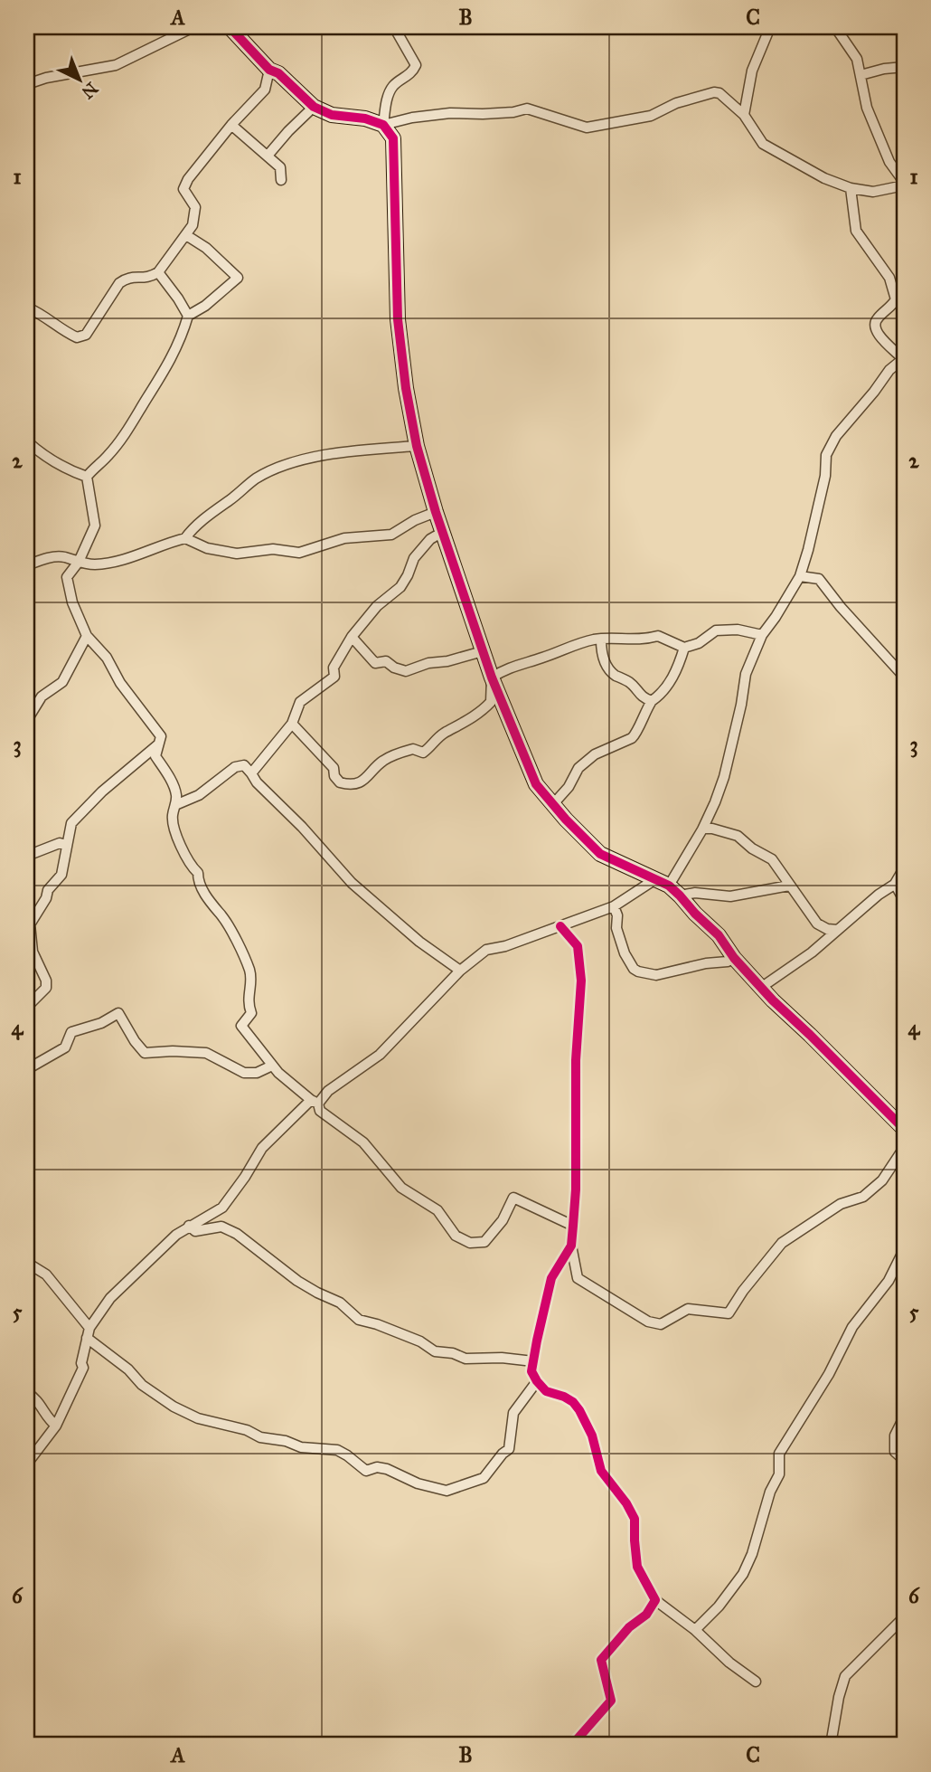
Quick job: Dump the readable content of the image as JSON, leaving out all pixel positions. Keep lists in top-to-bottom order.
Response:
{
  "north": "bottom right",
  "grid": {
    "columns": ["A", "B", "C"],
    "rows": [
      "1",
      "2",
      "3",
      "4",
      "5",
      "6"
    ]
  }
}
